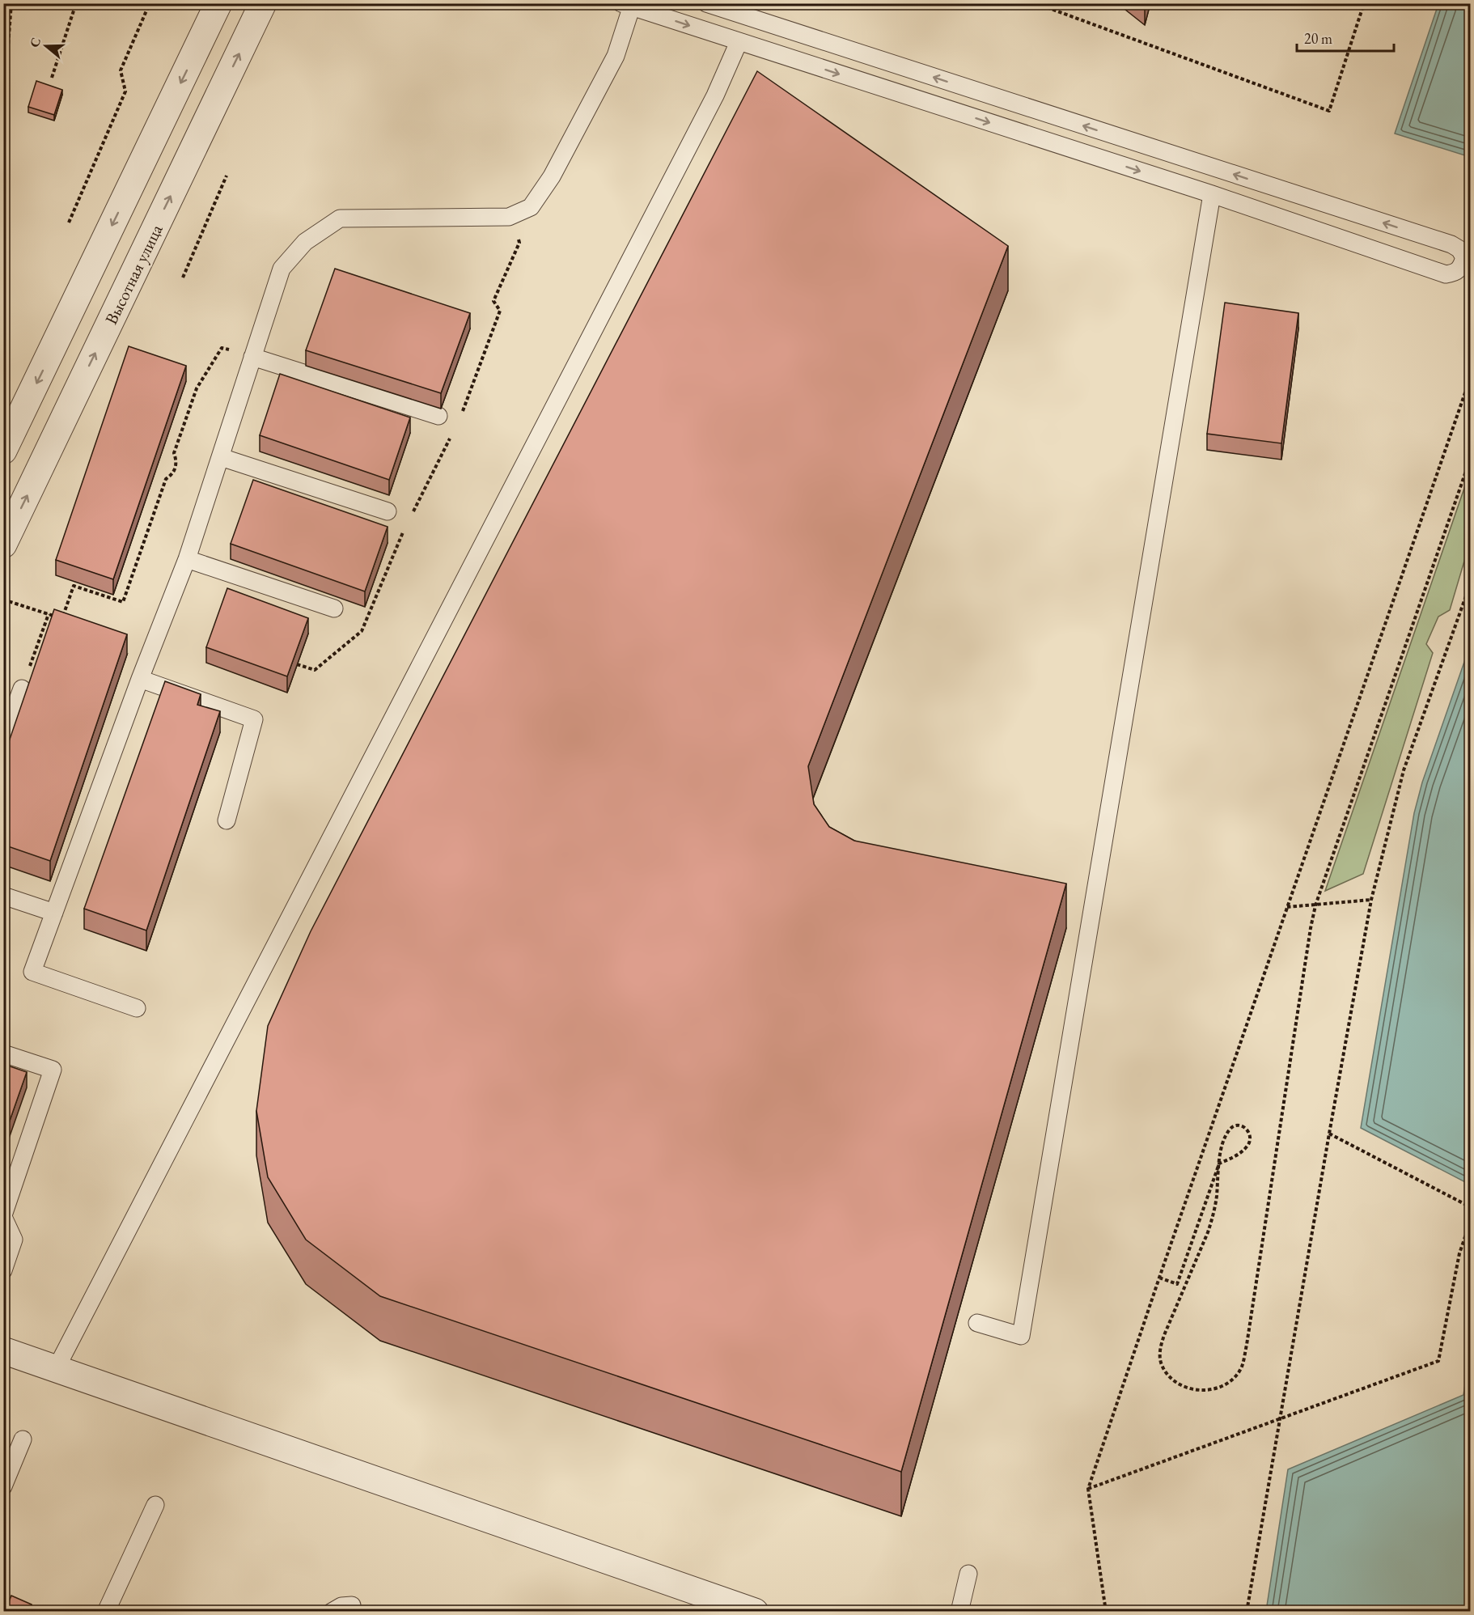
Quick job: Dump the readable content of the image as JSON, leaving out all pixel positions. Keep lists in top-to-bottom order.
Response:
{
  "streets": {
    "street": ["Высотная улица"]
  },
  "scale_bar": "20 m",
  "north": "left"
}
